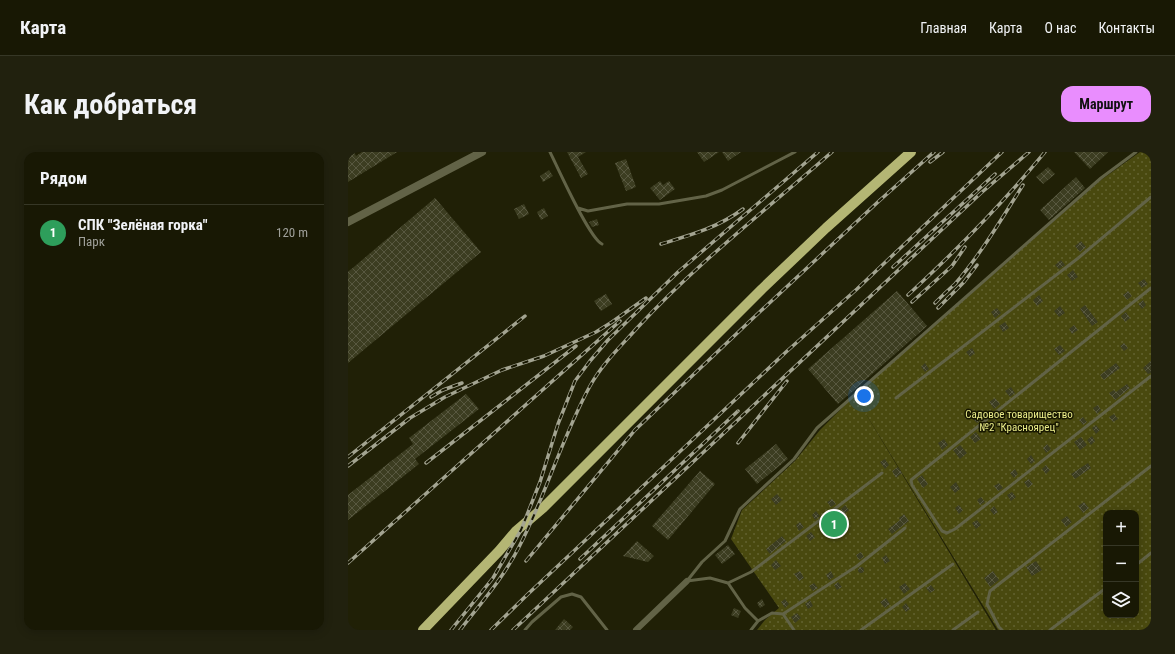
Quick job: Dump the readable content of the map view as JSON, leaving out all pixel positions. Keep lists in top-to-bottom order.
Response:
{
  "parks": ["Садовое товарищество №2 \"Красноярец\""],
  "page": {
    "header": "Карта",
    "nav": [
      "Главная",
      "Карта",
      "О нас",
      "Контакты"
    ],
    "buttons": "Маршрут",
    "title": "Как добраться",
    "heading": "Рядом",
    "list": [
      {
        "mark": "1",
        "name": "СПК \"Зелёная горка\"",
        "note": "Парк",
        "value": "120 m"
      }
    ],
    "pins": "1",
    "map_buttons": ["+", "−"]
  }
}
